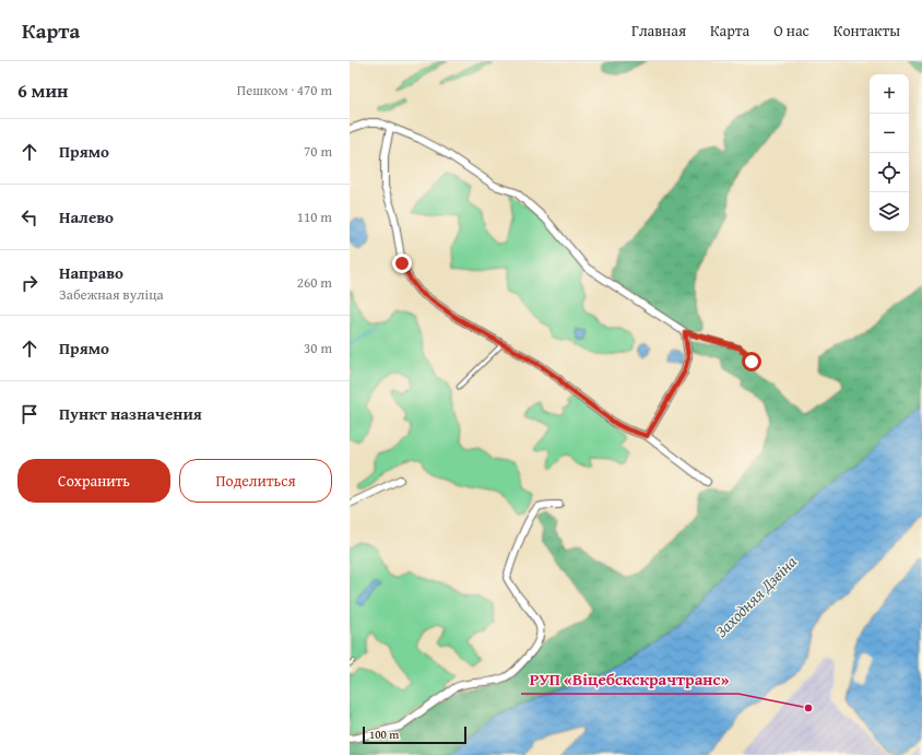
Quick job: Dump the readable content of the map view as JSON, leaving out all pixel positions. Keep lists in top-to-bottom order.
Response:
{
  "water": ["Заходняя Дзвіна"],
  "places": ["РУП «Віцебскскрачтранс»"],
  "scale_bar": "100 m",
  "page": {
    "header": "Карта",
    "nav": [
      "Главная",
      "Карта",
      "О нас",
      "Контакты"
    ],
    "heading": ["6 мин", "Пешком · 470 m"],
    "map_buttons": ["+", "−"],
    "list": [
      ["Прямо", "70 m"],
      ["Налево", "110 m"],
      ["Направо", "Забежная вуліца", "260 m"],
      ["Прямо", "30 m"],
      "Пункт назначения"
    ],
    "buttons": ["Сохранить", "Поделиться"],
    "scale": "100 m"
  }
}
